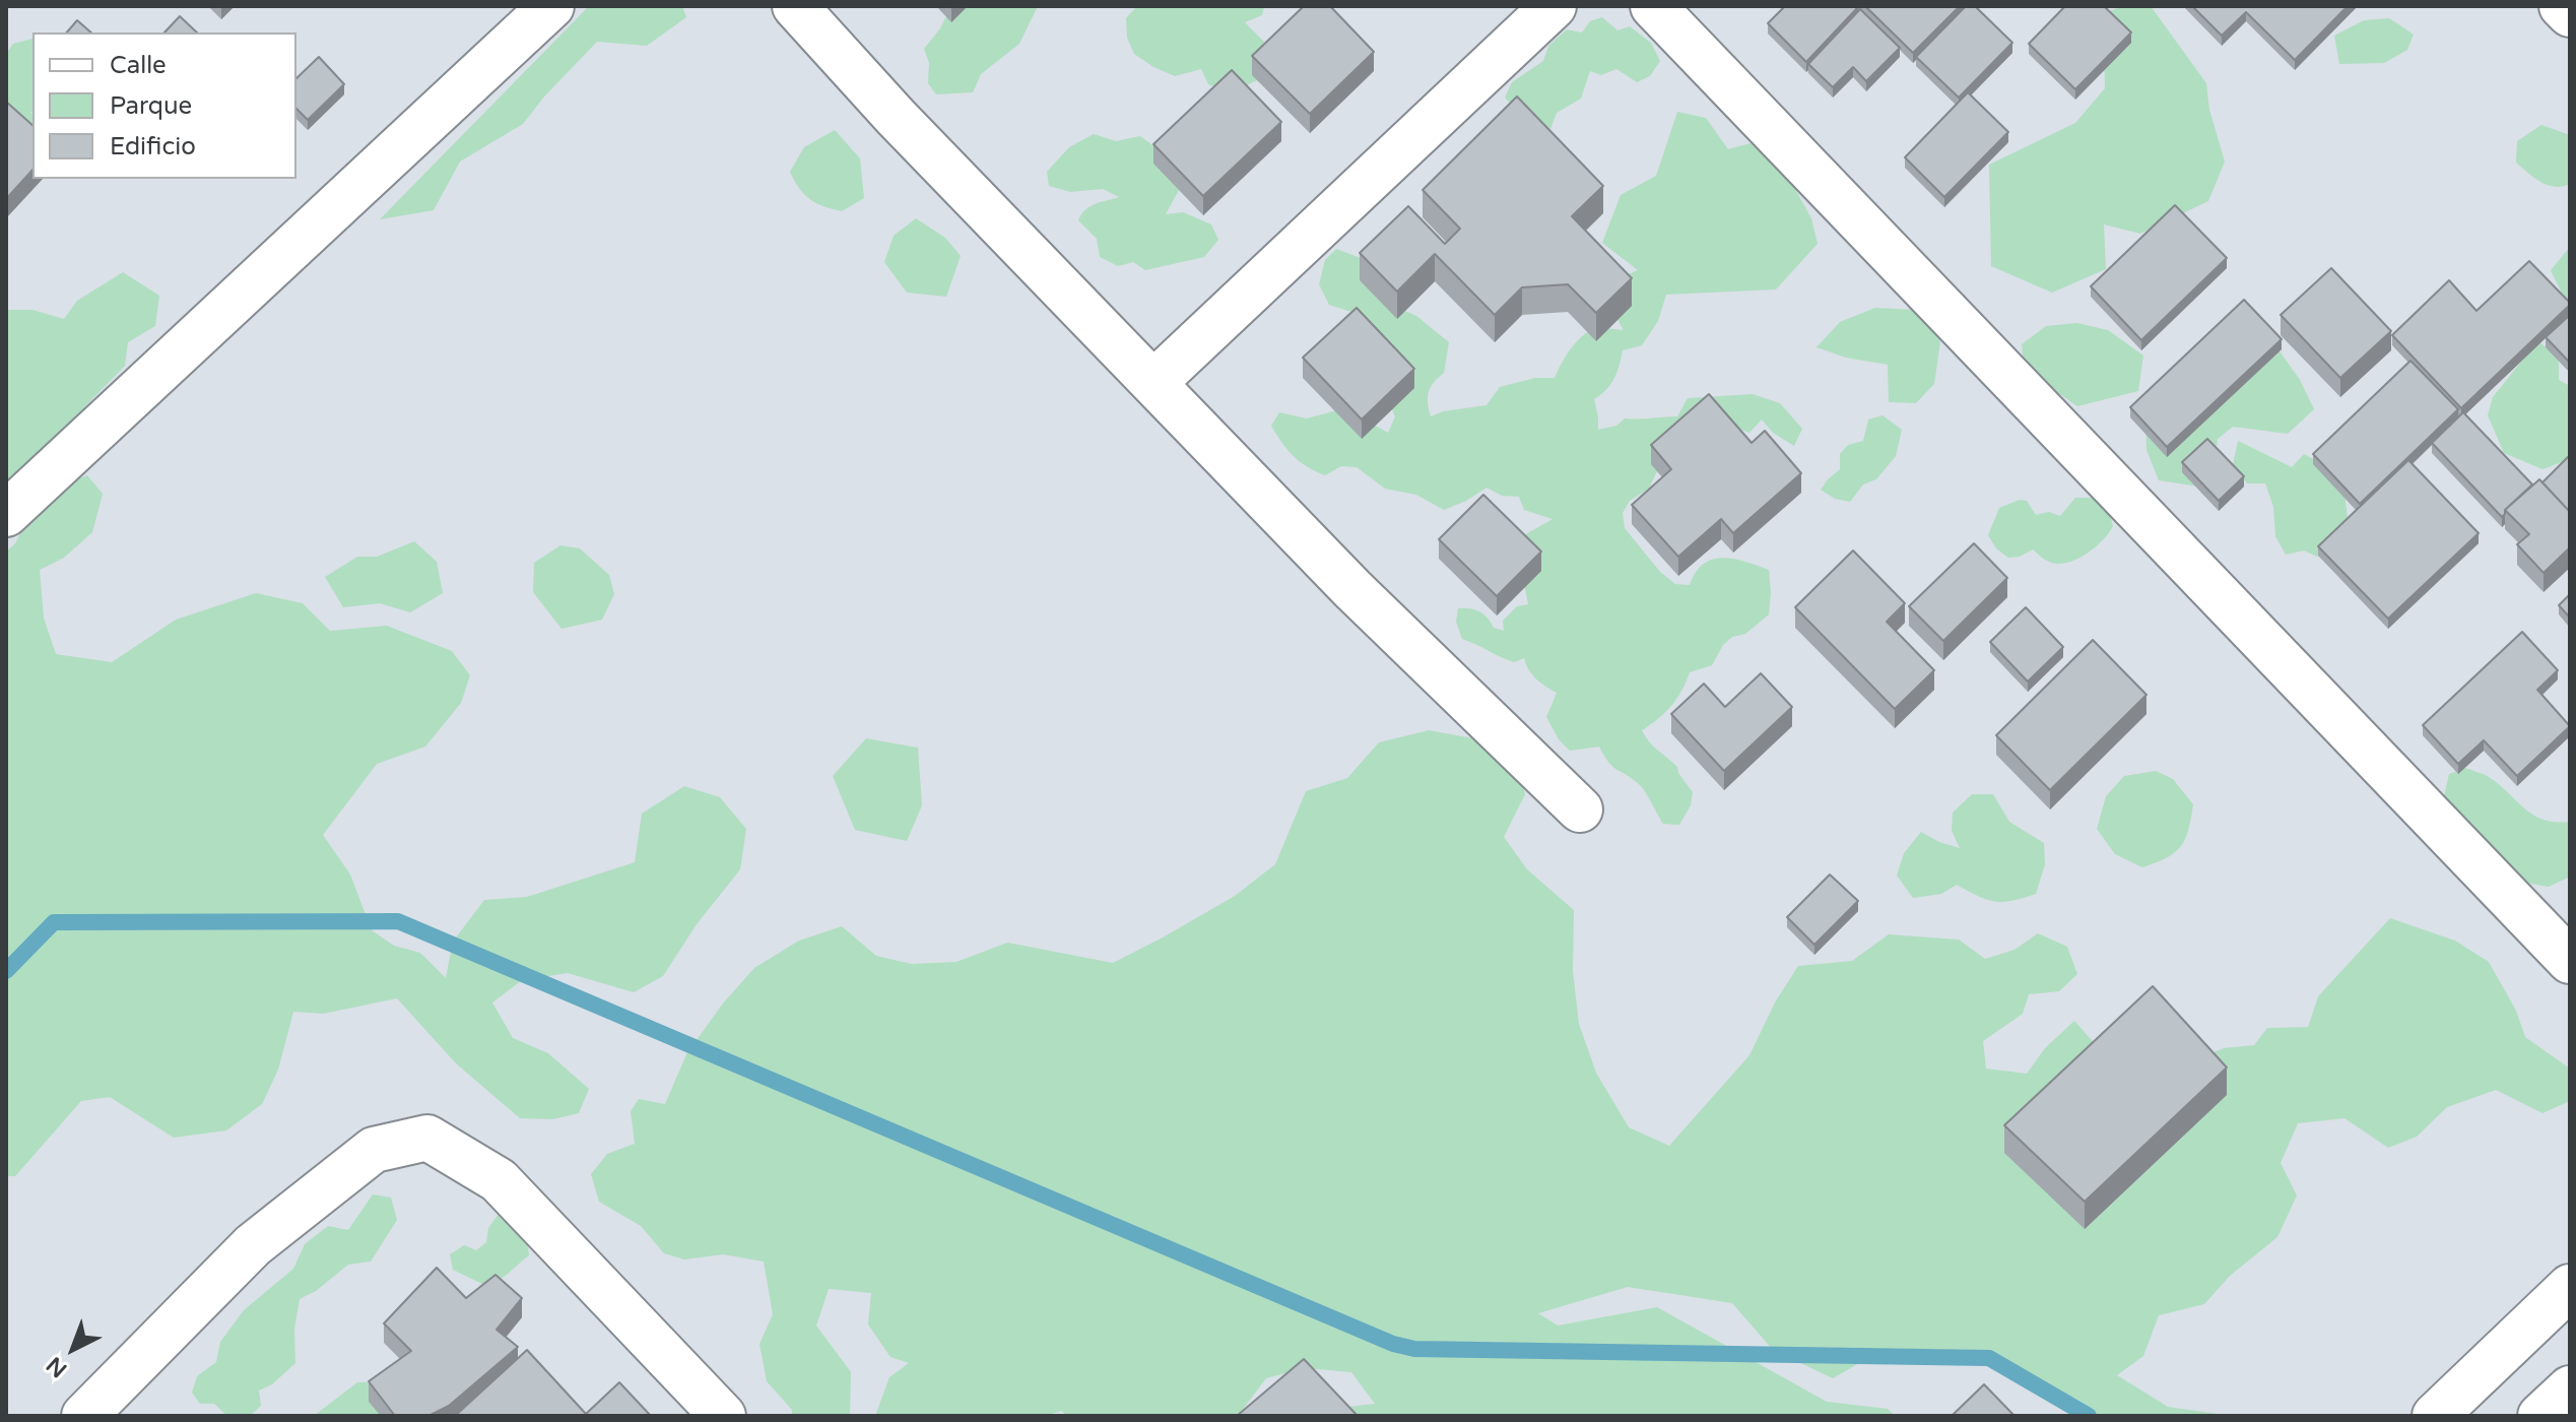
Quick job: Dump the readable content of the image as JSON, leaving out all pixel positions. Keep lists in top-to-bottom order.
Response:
{
  "legend": ["Calle", "Parque", "Edificio"],
  "north": "bottom left"
}
